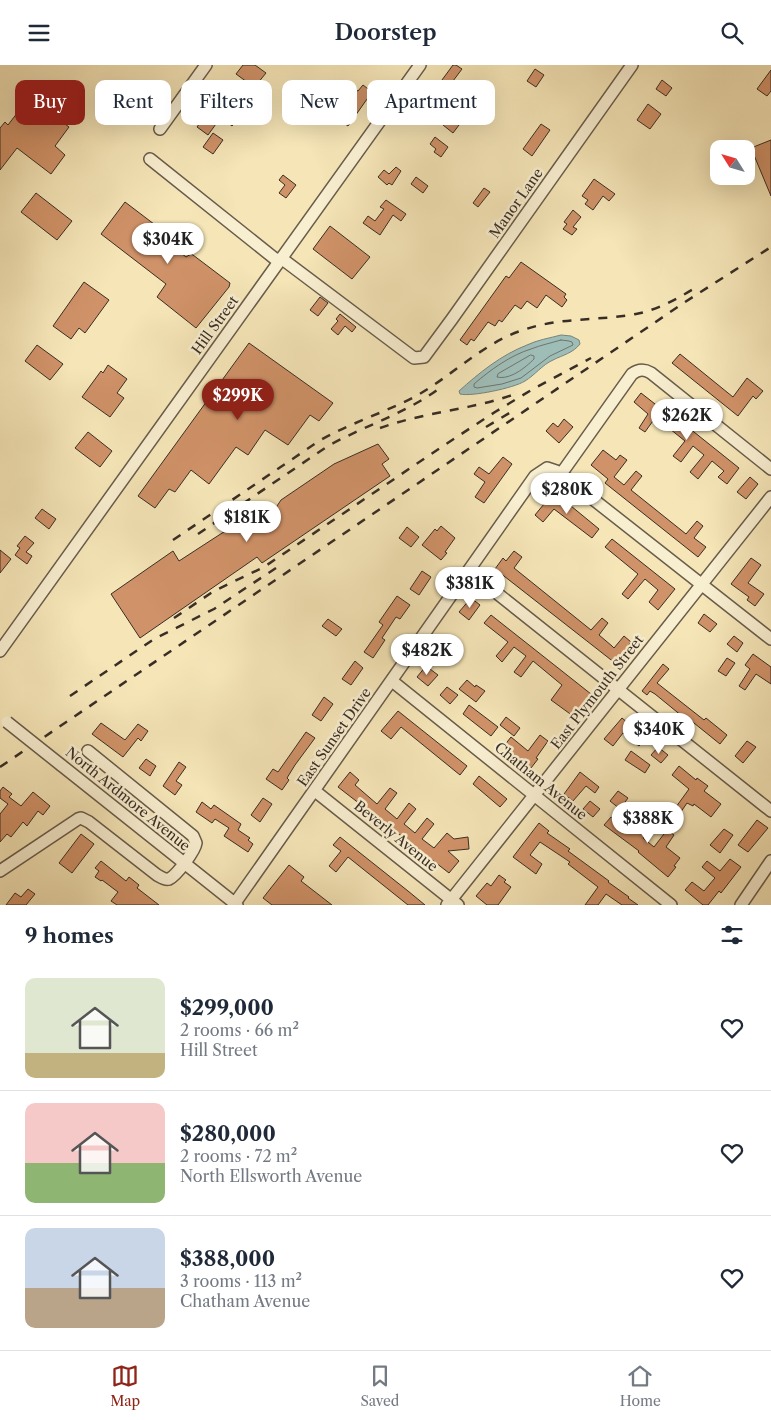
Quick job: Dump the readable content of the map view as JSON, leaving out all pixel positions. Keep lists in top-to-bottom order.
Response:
{
  "streets": {
    "street": [
      "Manor Lane",
      "Hill Street",
      "East Plymouth Street",
      "East Sunset Drive",
      "Chatham Avenue",
      "North Ardmore Avenue",
      "Beverly Avenue"
    ]
  },
  "crossings": [
    ["Manor Lane", "Hill Street"],
    ["East Plymouth Street", "Chatham Avenue"],
    ["East Plymouth Street", "Beverly Avenue"],
    ["East Sunset Drive", "Chatham Avenue"],
    ["East Sunset Drive", "North Ardmore Avenue"],
    ["East Sunset Drive", "Beverly Avenue"]
  ],
  "north": "top left",
  "page": {
    "header": "Doorstep",
    "chip": [
      "Buy",
      "Rent",
      "Filters",
      "New",
      "Apartment"
    ],
    "price": [
      "$304K",
      "$299K",
      "$262K",
      "$280K",
      "$181K",
      "$381K",
      "$482K",
      "$340K",
      "$388K"
    ],
    "heading": "9 homes",
    "list": [
      {
        "name": "$299,000",
        "note": "2 rooms · 66 m² · Hill Street"
      },
      {
        "name": "$280,000",
        "note": "2 rooms · 72 m² · North Ellsworth Avenue"
      },
      {
        "name": "$388,000",
        "note": "3 rooms · 113 m² · Chatham Avenue"
      }
    ],
    "tabs": ["Map", "Saved", "Home"]
  }
}
